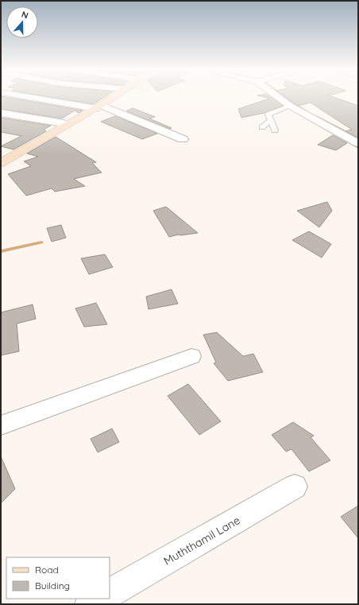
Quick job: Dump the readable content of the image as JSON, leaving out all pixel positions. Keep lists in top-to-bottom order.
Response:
{
  "streets": {
    "street": ["Muththamil Lane"]
  },
  "legend": ["Road", "Building"],
  "north": "top"
}
